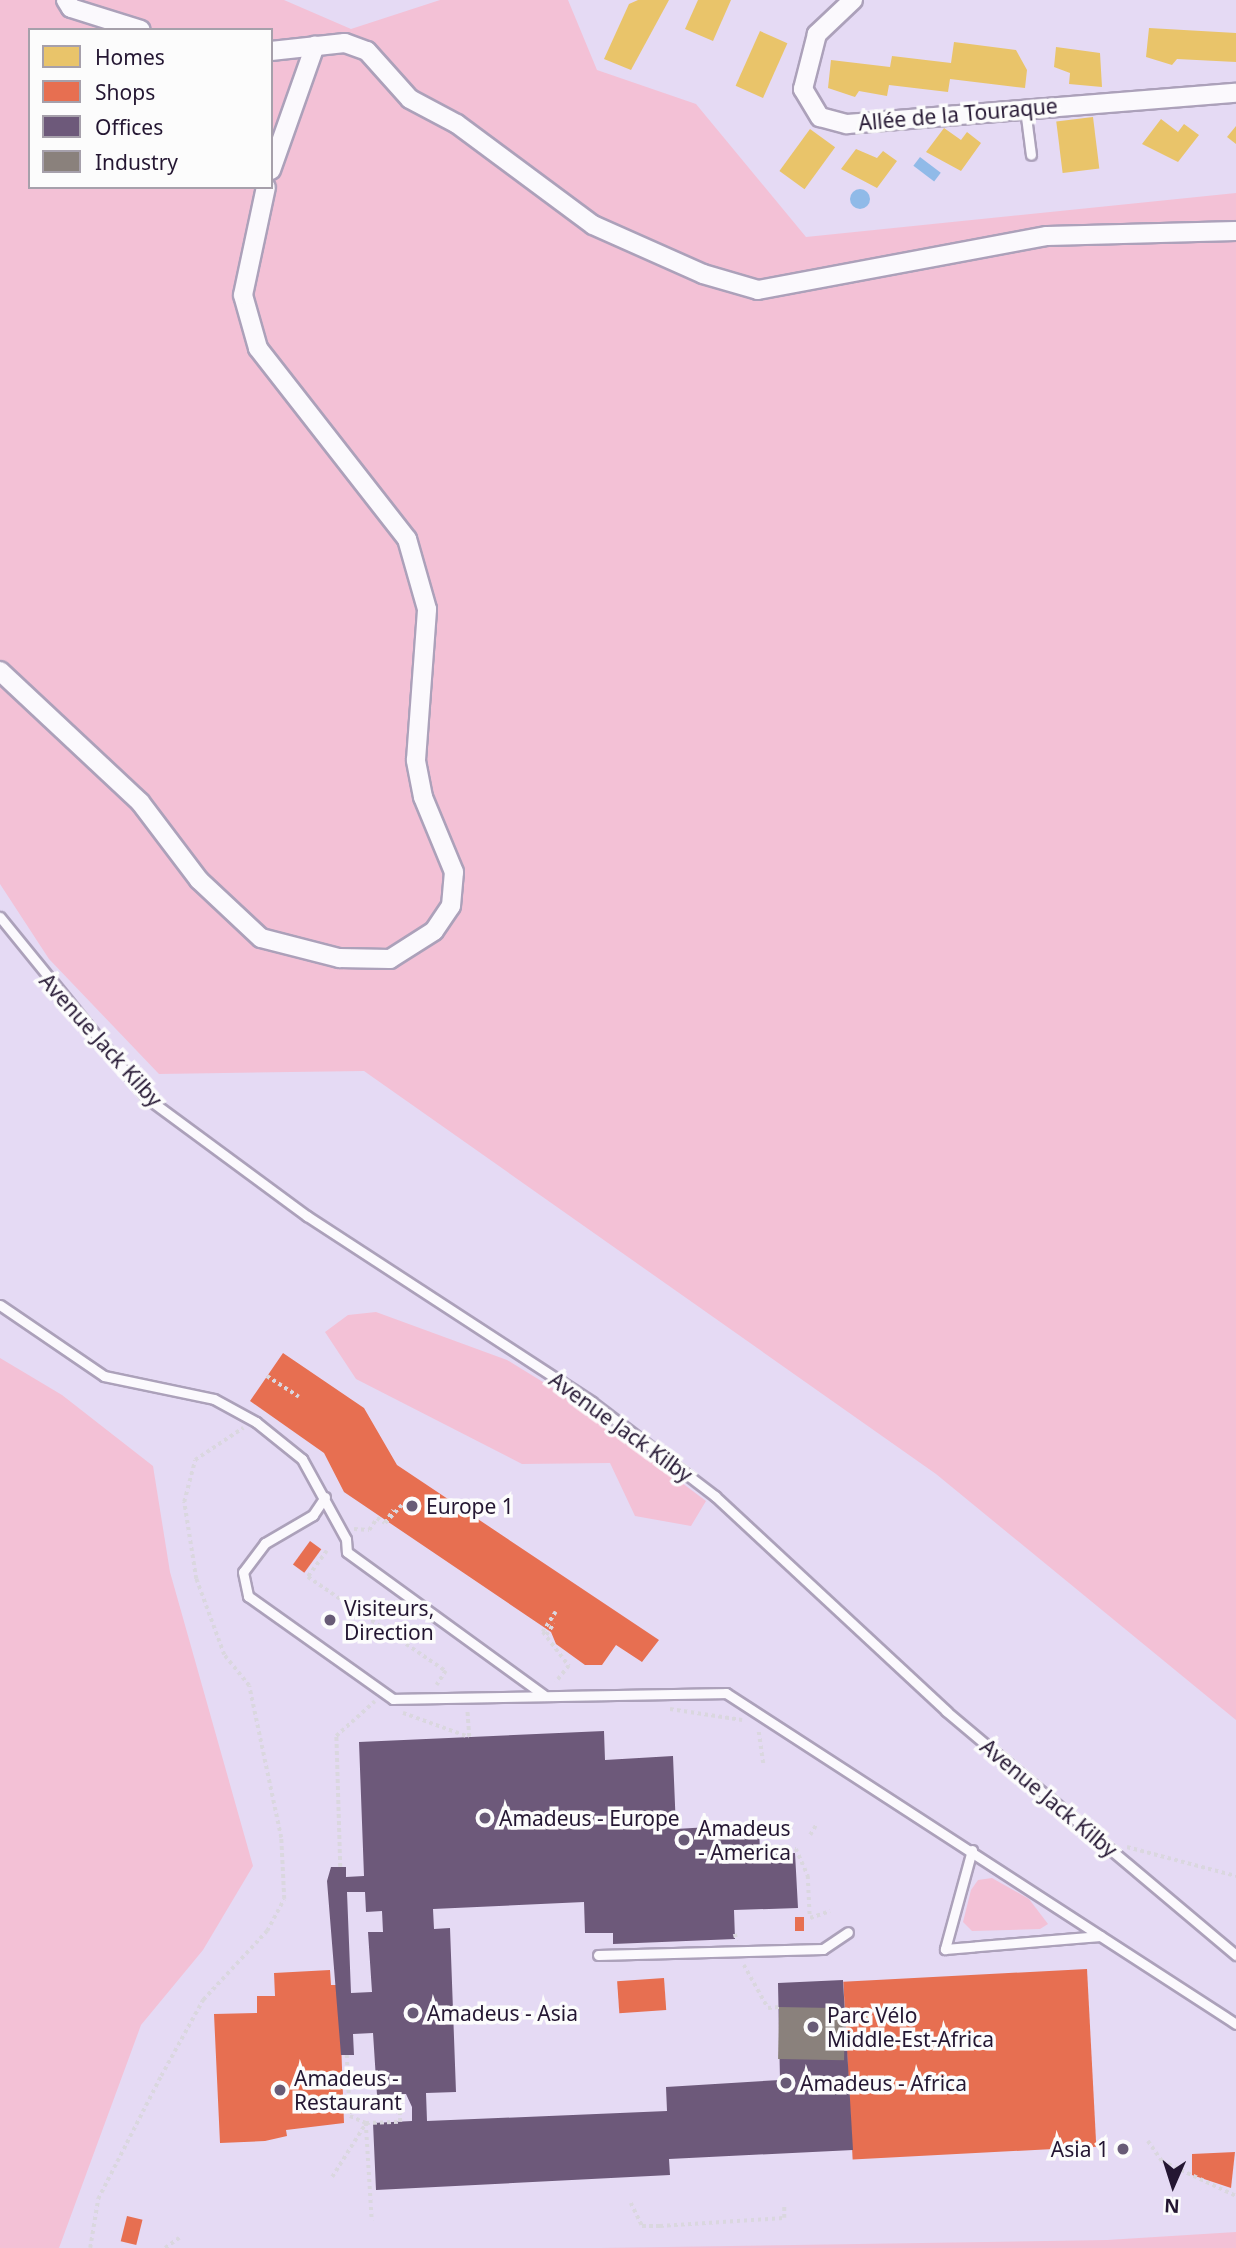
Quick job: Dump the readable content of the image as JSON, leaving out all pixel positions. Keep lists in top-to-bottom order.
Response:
{
  "streets": {
    "street": ["Allée de la Touraque"],
    "lane": ["Avenue Jack Kilby"]
  },
  "places": [
    "Europe 1",
    "Visiteurs, Direction",
    "Amadeus - Europe",
    "Amadeus - America",
    "Amadeus - Asia",
    "Parc Vélo Middle-Est-Africa",
    "Amadeus - Africa",
    "Amadeus - Restaurant",
    "Asia 1"
  ],
  "legend": [
    "Homes",
    "Shops",
    "Offices",
    "Industry"
  ],
  "north": "bottom"
}
